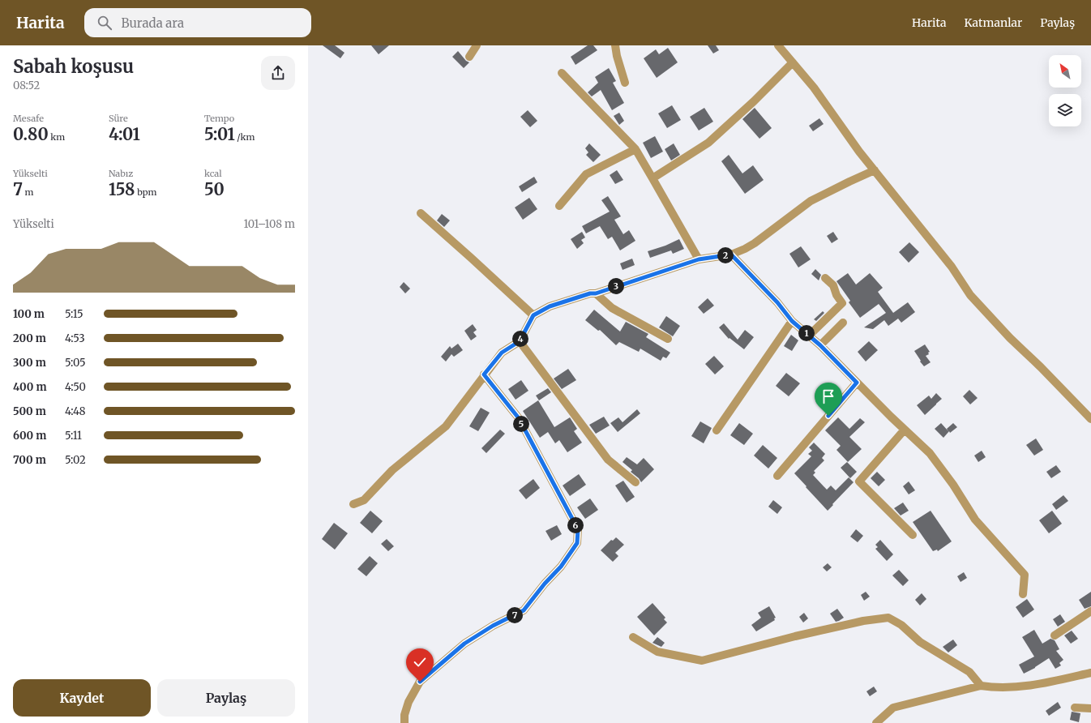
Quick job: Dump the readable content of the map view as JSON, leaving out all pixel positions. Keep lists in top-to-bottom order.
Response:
{
  "north": "top left",
  "page": {
    "header": "Harita",
    "search": "Burada ara",
    "nav": ["Harita", "Katmanlar", "Paylaş"],
    "heading": ["Sabah koşusu", "08:52"],
    "stats": [
      ["Mesafe", "0.80 km"],
      ["Süre", "4:01"],
      ["Tempo", "5:01 /km"],
      ["Yükselti", "7 m"],
      ["Nabız", "158 bpm"],
      ["kcal", "50"]
    ],
    "chart": ["Yükselti", "101–108 m"],
    "pins": [
      "2",
      "3",
      "1",
      "4",
      "5",
      "6",
      "7"
    ],
    "list": [
      {
        "name": "100 m",
        "note": "5:15"
      },
      {
        "name": "200 m",
        "note": "4:53"
      },
      {
        "name": "300 m",
        "note": "5:05"
      },
      {
        "name": "400 m",
        "note": "4:50"
      },
      {
        "name": "500 m",
        "note": "4:48"
      },
      {
        "name": "600 m",
        "note": "5:11"
      },
      {
        "name": "700 m",
        "note": "5:02"
      }
    ],
    "buttons": ["Kaydet", "Paylaş"]
  }
}
